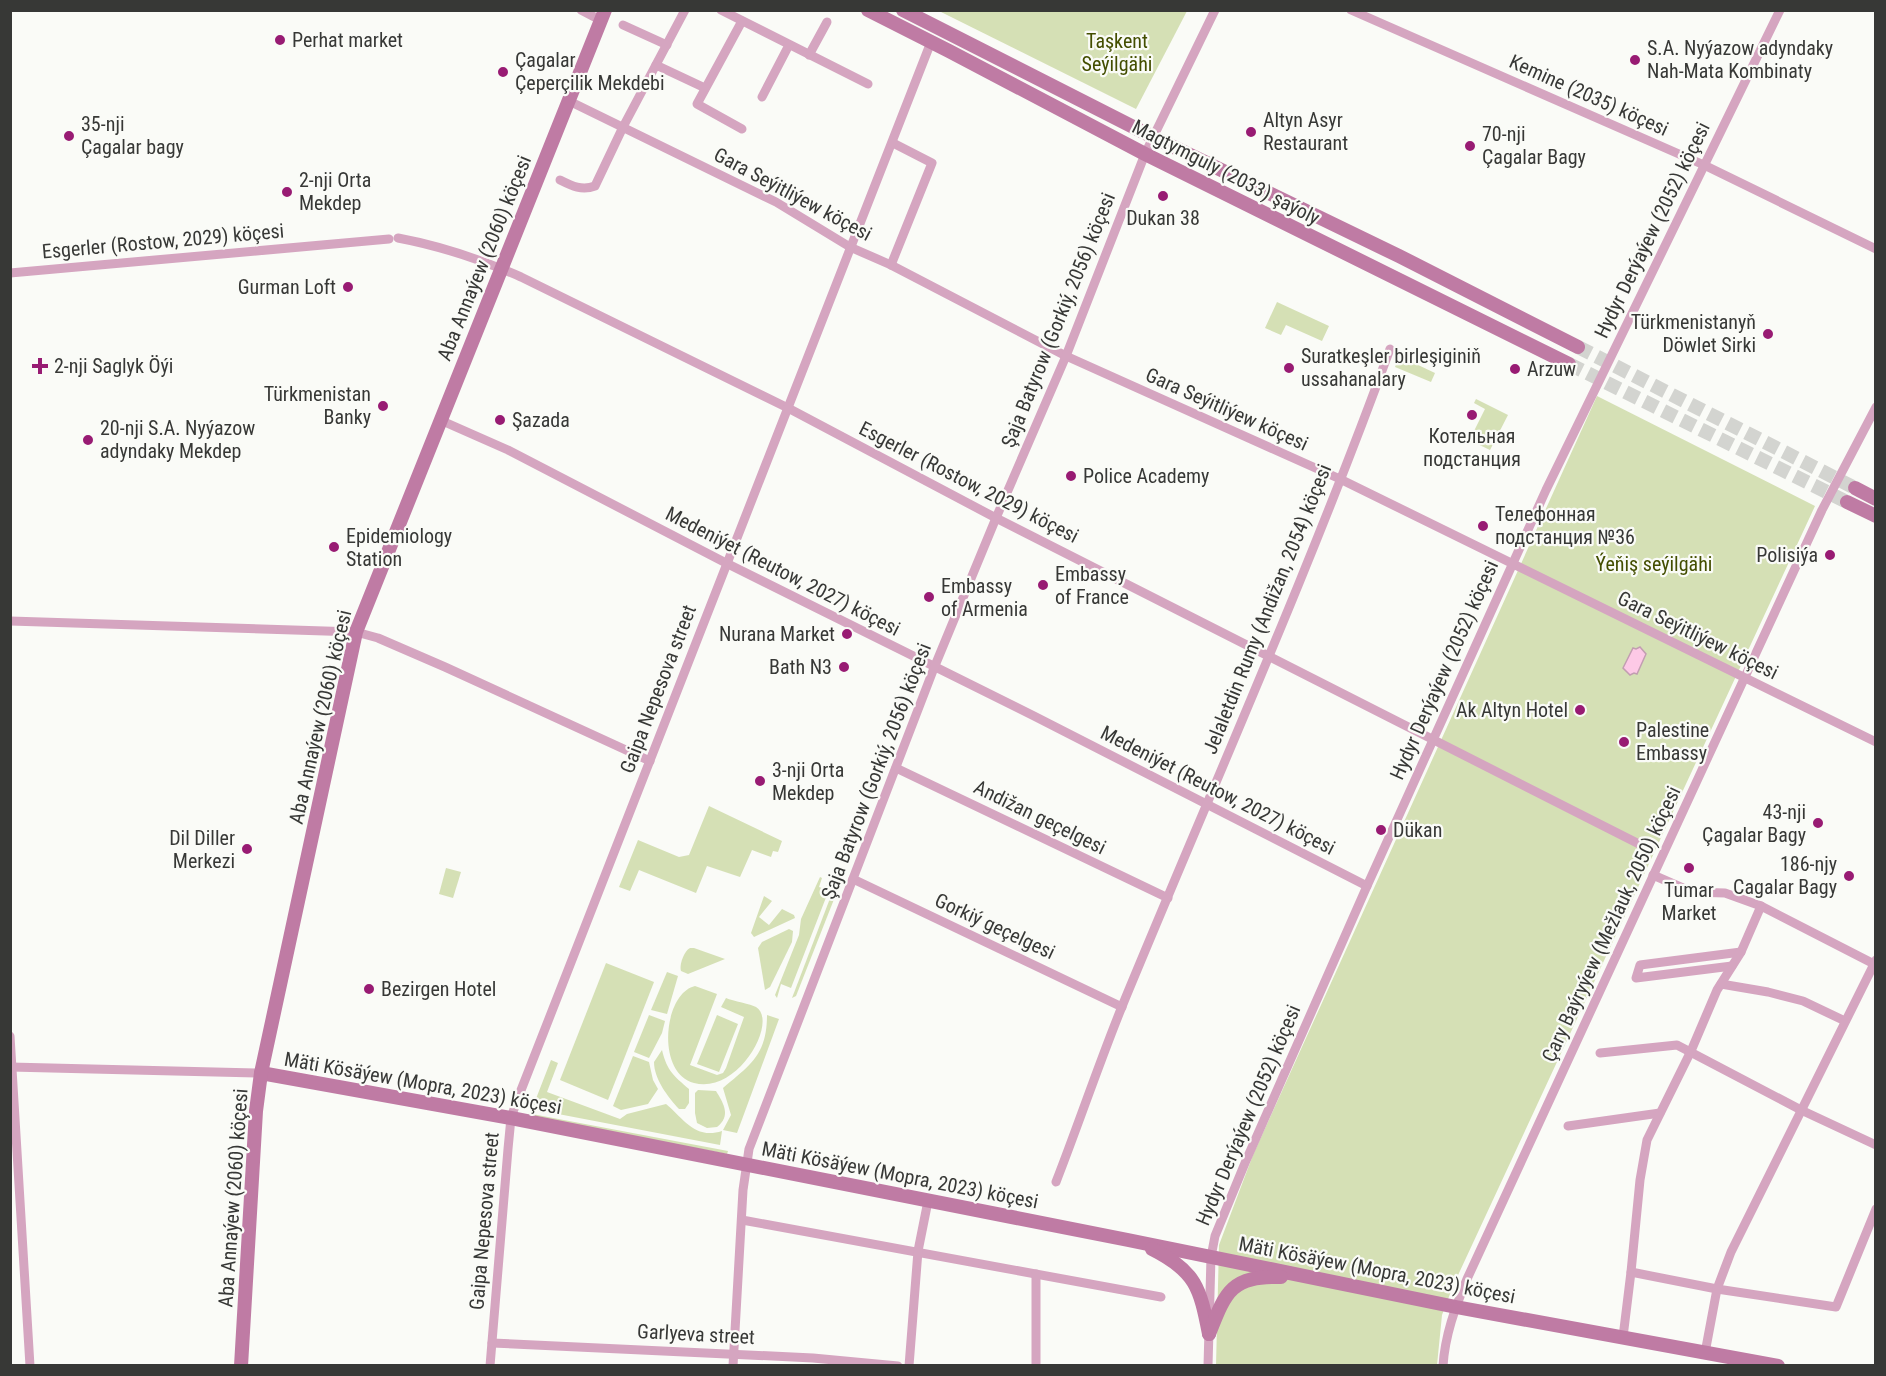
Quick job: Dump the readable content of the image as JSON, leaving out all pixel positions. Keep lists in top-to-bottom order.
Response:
{
  "streets": {
    "street": [
      "Kemine (2035) köçesi",
      "Magtymguly (2033) şaýoly",
      "Gara Seýitliýew köçesi",
      "Hydyr Derýaýew (2052) köçesi",
      "Esgerler (Rostow, 2029) köçesi",
      "Aba Annaýew (2060) köçesi",
      "Şaja Batyrow (Gorkiý, 2056) köçesi",
      "Medeniýet (Reutow, 2027) köçesi",
      "Jelaletdin Rumy (Andižan, 2054) köçesi",
      "Gaipa Nepesova street",
      "Andižan geçelgesi",
      "Çary Baýryýew (Mežlauk, 2050) köçesi",
      "Gorkiý geçelgesi",
      "Mäti Kösäýew (Mopra, 2023) köçesi",
      "Garlyeva street"
    ]
  },
  "crossings": [
    ["Kemine (2035) köçesi", "Hydyr Derýaýew (2052) köçesi"],
    ["Magtymguly (2033) şaýoly", "Şaja Batyrow (Gorkiý, 2056) köçesi"],
    ["Magtymguly (2033) şaýoly", "Gaipa Nepesova street"],
    ["Gara Seýitliýew köçesi", "Hydyr Derýaýew (2052) köçesi"],
    ["Gara Seýitliýew köçesi", "Aba Annaýew (2060) köçesi"],
    ["Gara Seýitliýew köçesi", "Şaja Batyrow (Gorkiý, 2056) köçesi"],
    ["Gara Seýitliýew köçesi", "Jelaletdin Rumy (Andižan, 2054) köçesi"],
    ["Gara Seýitliýew köçesi", "Gaipa Nepesova street"],
    ["Gara Seýitliýew köçesi", "Çary Baýryýew (Mežlauk, 2050) köçesi"],
    ["Hydyr Derýaýew (2052) köçesi", "Esgerler (Rostow, 2029) köçesi"],
    ["Hydyr Derýaýew (2052) köçesi", "Medeniýet (Reutow, 2027) köçesi"],
    ["Hydyr Derýaýew (2052) köçesi", "Mäti Kösäýew (Mopra, 2023) köçesi"],
    ["Esgerler (Rostow, 2029) köçesi", "Aba Annaýew (2060) köçesi"],
    ["Esgerler (Rostow, 2029) köçesi", "Şaja Batyrow (Gorkiý, 2056) köçesi"],
    ["Esgerler (Rostow, 2029) köçesi", "Jelaletdin Rumy (Andižan, 2054) köçesi"],
    ["Esgerler (Rostow, 2029) köçesi", "Gaipa Nepesova street"],
    ["Aba Annaýew (2060) köçesi", "Medeniýet (Reutow, 2027) köçesi"],
    ["Aba Annaýew (2060) köçesi", "Mäti Kösäýew (Mopra, 2023) köçesi"],
    ["Şaja Batyrow (Gorkiý, 2056) köçesi", "Medeniýet (Reutow, 2027) köçesi"],
    ["Şaja Batyrow (Gorkiý, 2056) köçesi", "Andižan geçelgesi"],
    ["Şaja Batyrow (Gorkiý, 2056) köçesi", "Gorkiý geçelgesi"],
    ["Şaja Batyrow (Gorkiý, 2056) köçesi", "Mäti Kösäýew (Mopra, 2023) köçesi"],
    ["Şaja Batyrow (Gorkiý, 2056) köçesi", "Garlyeva street"],
    ["Medeniýet (Reutow, 2027) köçesi", "Jelaletdin Rumy (Andižan, 2054) köçesi"],
    ["Medeniýet (Reutow, 2027) köçesi", "Gaipa Nepesova street"],
    ["Jelaletdin Rumy (Andižan, 2054) köçesi", "Andižan geçelgesi"],
    ["Jelaletdin Rumy (Andižan, 2054) köçesi", "Gorkiý geçelgesi"],
    ["Gaipa Nepesova street", "Mäti Kösäýew (Mopra, 2023) köçesi"],
    ["Gaipa Nepesova street", "Garlyeva street"],
    ["Çary Baýryýew (Mežlauk, 2050) köçesi", "Mäti Kösäýew (Mopra, 2023) köçesi"]
  ],
  "parks": ["Taşkent Seýilgähi", "Ýeňiş seýilgähi"],
  "places": {
    "other": [
      "Perhat market",
      "S.A. Nyýazow adyndaky Nah-Mata Kombinaty",
      "Çagalar Çeperçilik Mekdebi",
      "Altyn Asyr Restaurant",
      "35-nji Çagalar bagy",
      "70-nji Çagalar Bagy",
      "2-nji Orta Mekdep",
      "Dukan 38",
      "Gurman Loft",
      "Türkmenistanyň Döwlet Sirki",
      "Suratkeşler birleşiginiň ussahanalary",
      "Arzuw",
      "Türkmenistan Banky",
      "Котельная подстанция",
      "Şazada",
      "20-nji S.A. Nyýazow adyndaky Mekdep",
      "Police Academy",
      "Телефонная подстанция №36",
      "Epidemiology Station",
      "Polisiýa",
      "Embassy of France",
      "Embassy of Armenia",
      "Nurana Market",
      "Bath N3",
      "Ak Altyn Hotel",
      "Palestine Embassy",
      "3-nji Orta Mekdep",
      "43-nji Çagalar Bagy",
      "Dükan",
      "Dil Diller Merkezi",
      "Tumar Market",
      "186-njy Cagalar Bagy",
      "Bezirgen Hotel"
    ],
    "health": ["2-nji Saglyk Öýi"]
  }
}
